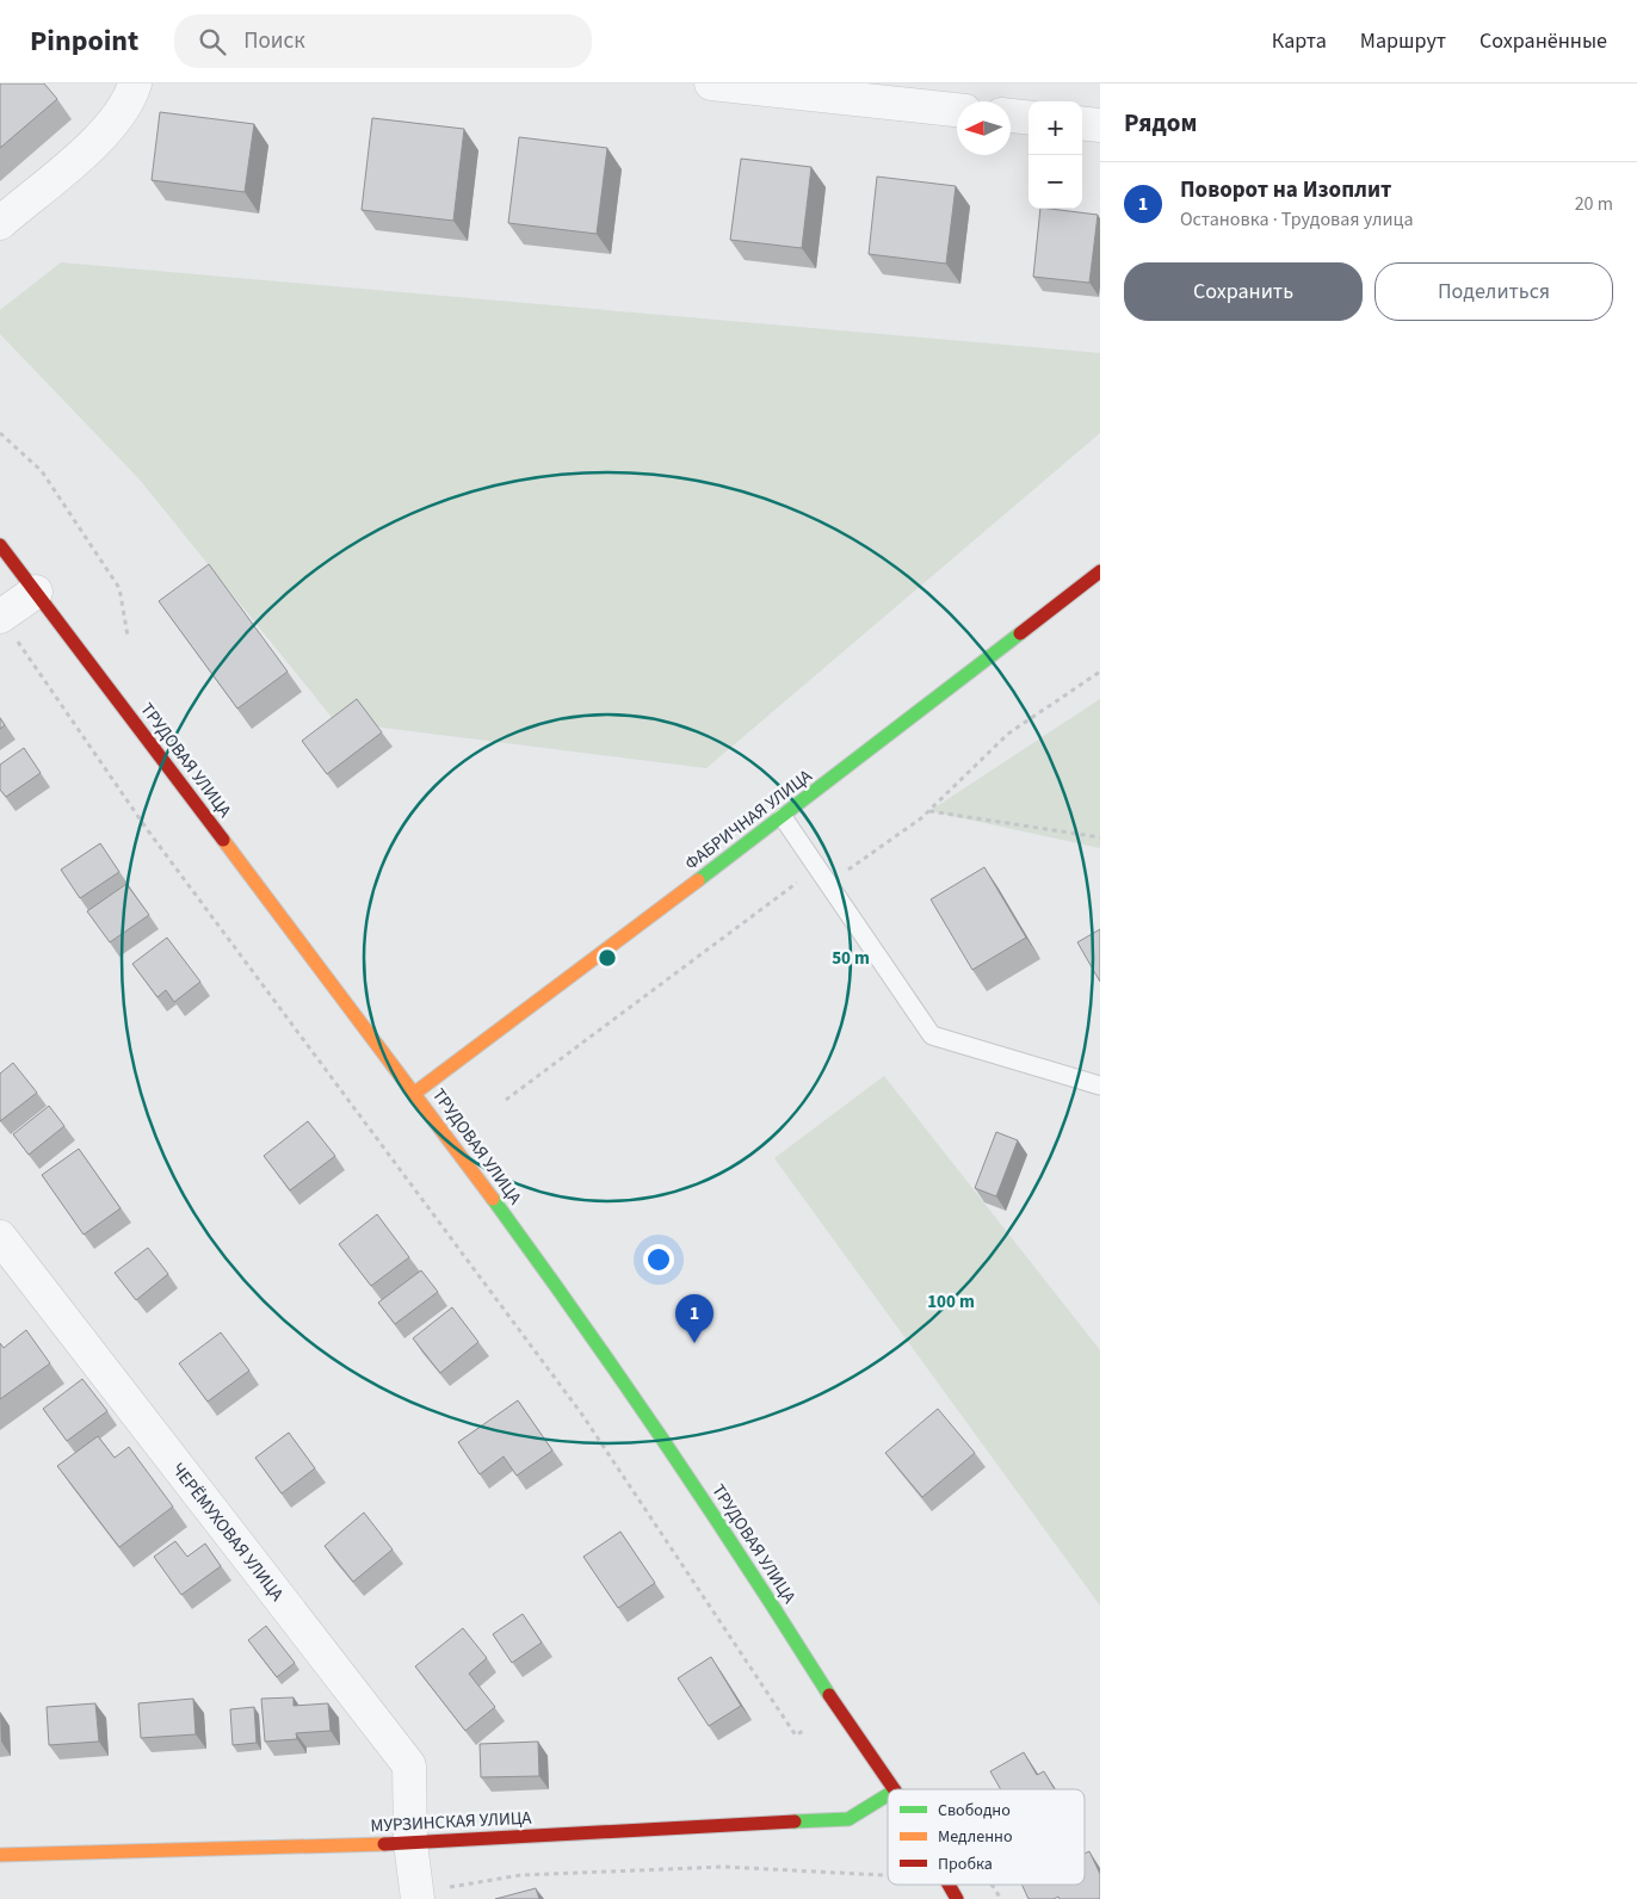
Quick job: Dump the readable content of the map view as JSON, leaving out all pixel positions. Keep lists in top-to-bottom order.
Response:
{
  "streets": {
    "street": [
      "ТРУДОВАЯ УЛИЦА",
      "ФАБРИЧНАЯ УЛИЦА",
      "ЧЕРЁМУХОВАЯ УЛИЦА",
      "МУРЗИНСКАЯ УЛИЦА"
    ]
  },
  "crossings": [
    ["ТРУДОВАЯ УЛИЦА", "ФАБРИЧНАЯ УЛИЦА"],
    ["ЧЕРЁМУХОВАЯ УЛИЦА", "МУРЗИНСКАЯ УЛИЦА"]
  ],
  "legend": ["Свободно", "Медленно", "Пробка"],
  "north": "left",
  "page": {
    "header": "Pinpoint",
    "search": "Поиск",
    "nav": ["Карта", "Маршрут", "Сохранённые"],
    "heading": "Рядом",
    "map_buttons": ["+", "−"],
    "list": [
      {
        "mark": "1",
        "name": "Поворот на Изоплит",
        "note": "Остановка · Трудовая улица",
        "value": "20 m"
      }
    ],
    "buttons": ["Сохранить", "Поделиться"],
    "pins": "1"
  },
  "rings": ["50 m", "100 m"]
}
